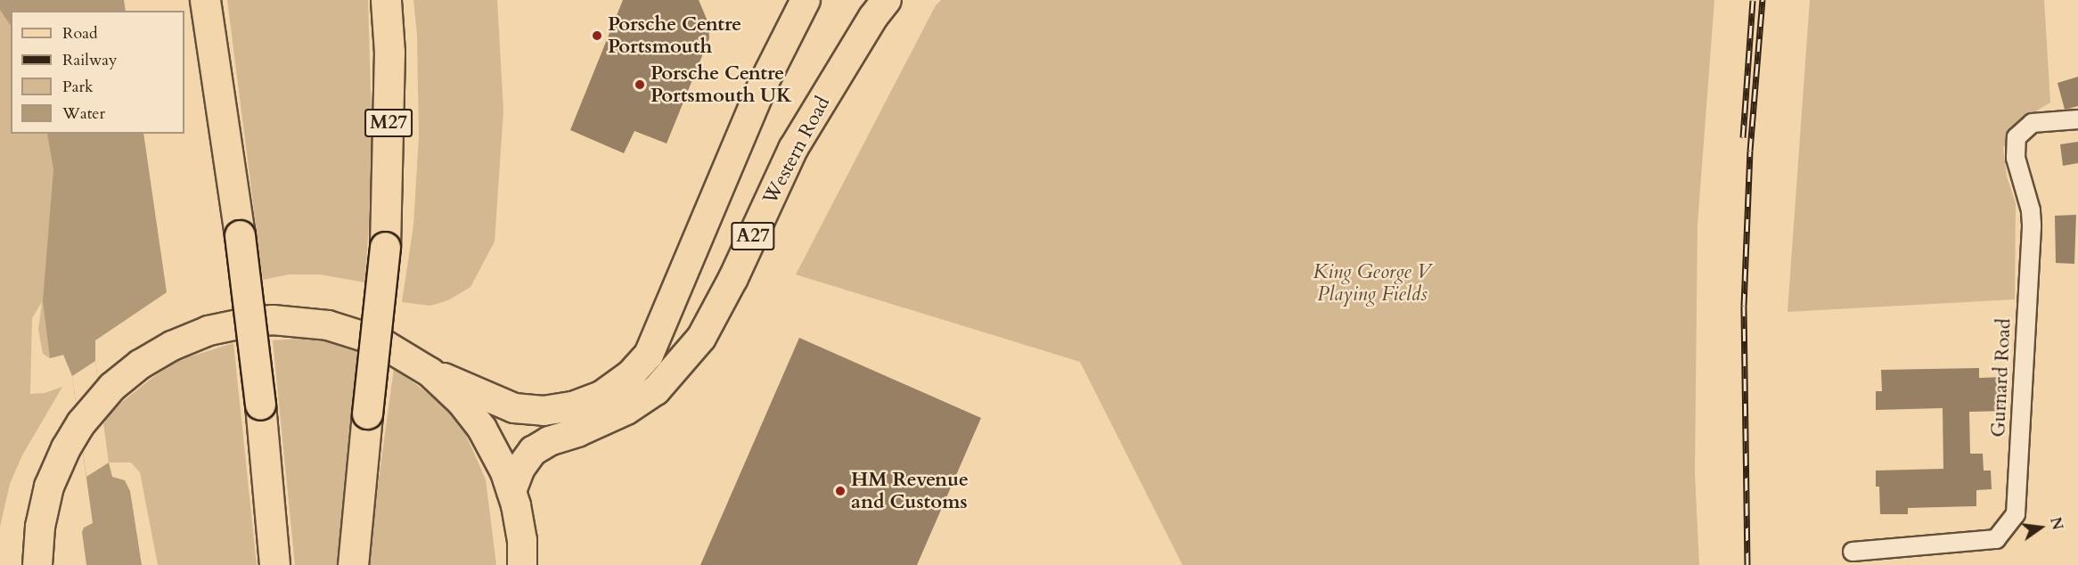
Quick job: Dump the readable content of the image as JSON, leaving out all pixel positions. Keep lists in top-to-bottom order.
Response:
{
  "streets": {
    "highway": ["M27"],
    "main road": ["Western Road", "A27"],
    "street": ["Gurnard Road"]
  },
  "parks": ["King George V Playing Fields"],
  "places": ["Porsche Centre Portsmouth", "Porsche Centre Portsmouth UK", "HM Revenue and Customs"],
  "legend": [
    "Road",
    "Railway",
    "Park",
    "Water"
  ],
  "north": "right"
}
